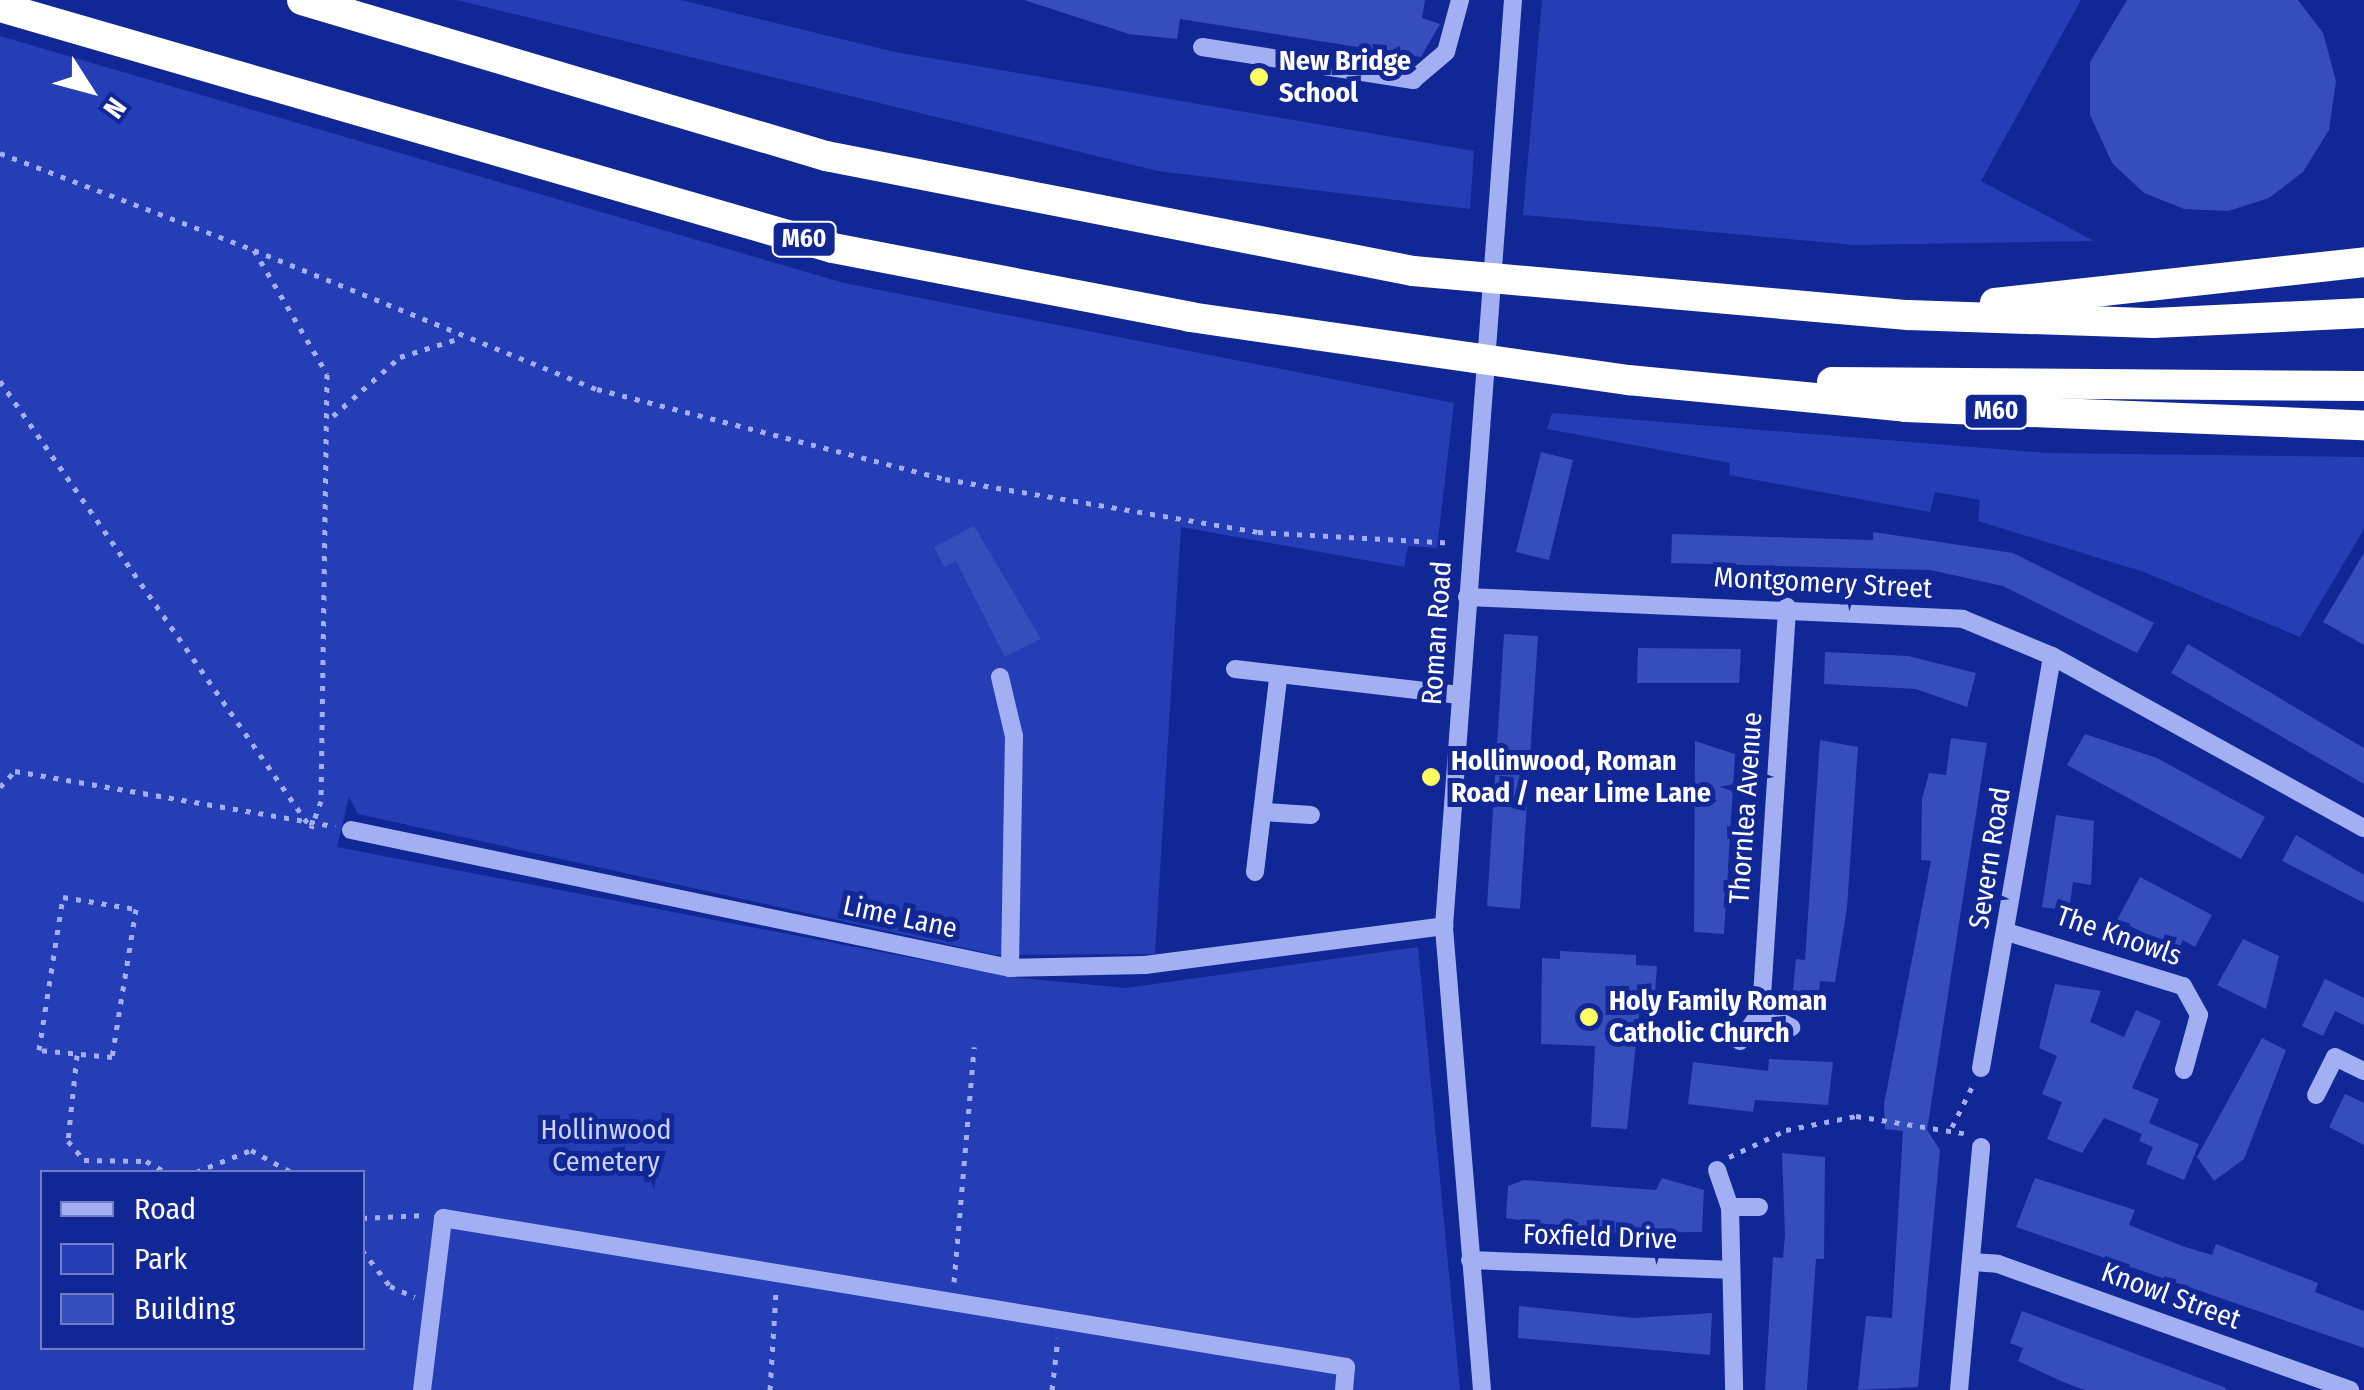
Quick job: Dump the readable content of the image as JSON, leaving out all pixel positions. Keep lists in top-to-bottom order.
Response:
{
  "streets": {
    "highway": ["M60"],
    "street": [
      "Montgomery Street",
      "Roman Road",
      "Thornlea Avenue",
      "Severn Road",
      "Lime Lane",
      "The Knowls",
      "Foxfield Drive",
      "Knowl Street"
    ]
  },
  "crossings": [
    ["Montgomery Street", "Roman Road"],
    ["Montgomery Street", "Thornlea Avenue"],
    ["Montgomery Street", "Severn Road"],
    ["Roman Road", "Lime Lane"],
    ["Roman Road", "Foxfield Drive"],
    ["Severn Road", "The Knowls"]
  ],
  "parks": ["Hollinwood Cemetery"],
  "places": ["New Bridge School", "Hollinwood, Roman Road / near Lime Lane", "Holy Family Roman Catholic Church"],
  "legend": ["Road", "Park", "Building"],
  "north": "bottom right"
}
